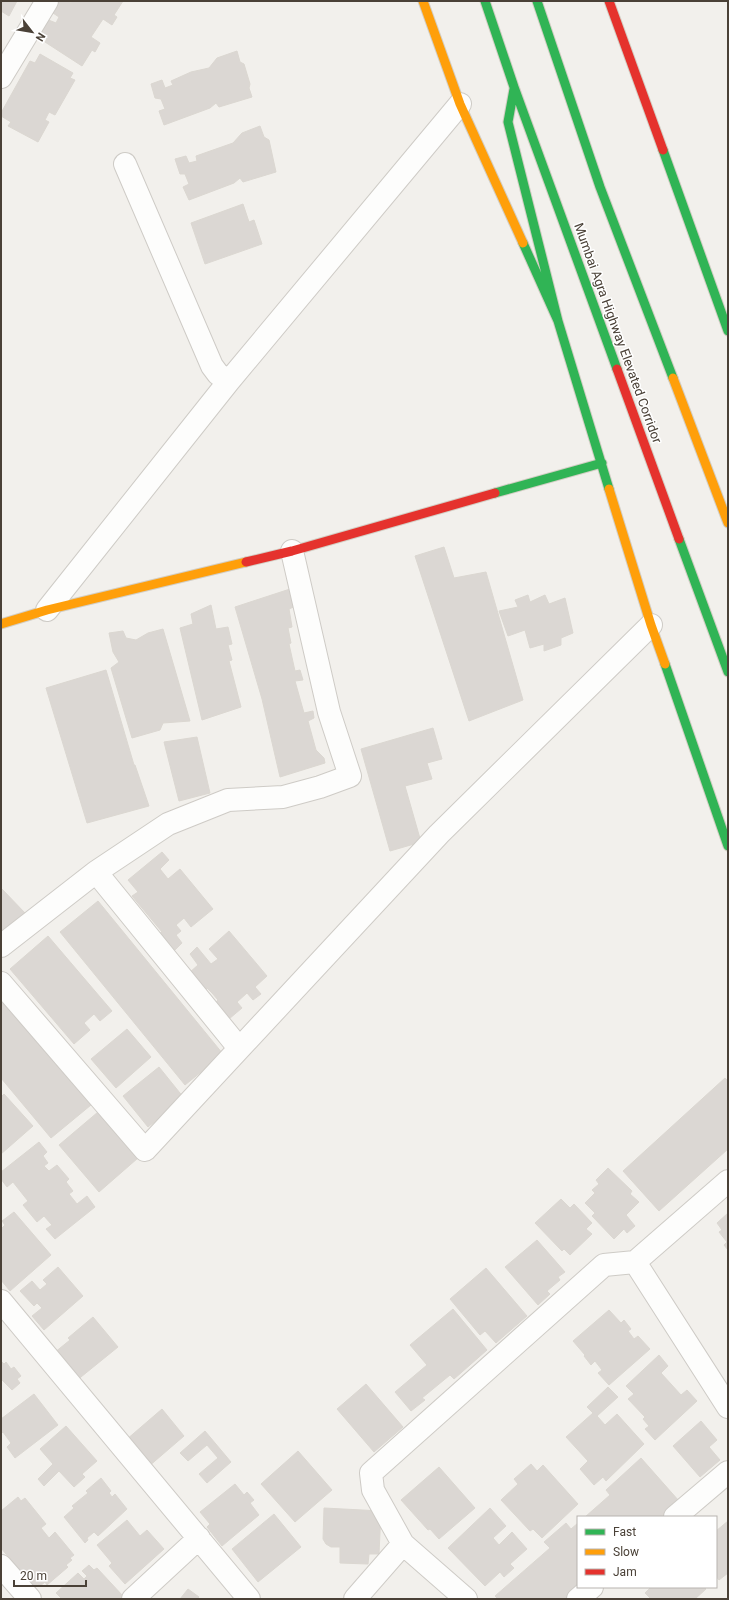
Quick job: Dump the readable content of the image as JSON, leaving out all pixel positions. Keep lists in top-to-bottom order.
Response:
{
  "streets": {
    "main road": ["Mumbai Agra Highway Elevated Corridor"]
  },
  "legend": ["Fast", "Slow", "Jam"],
  "scale_bar": "20 m",
  "north": "bottom right"
}
